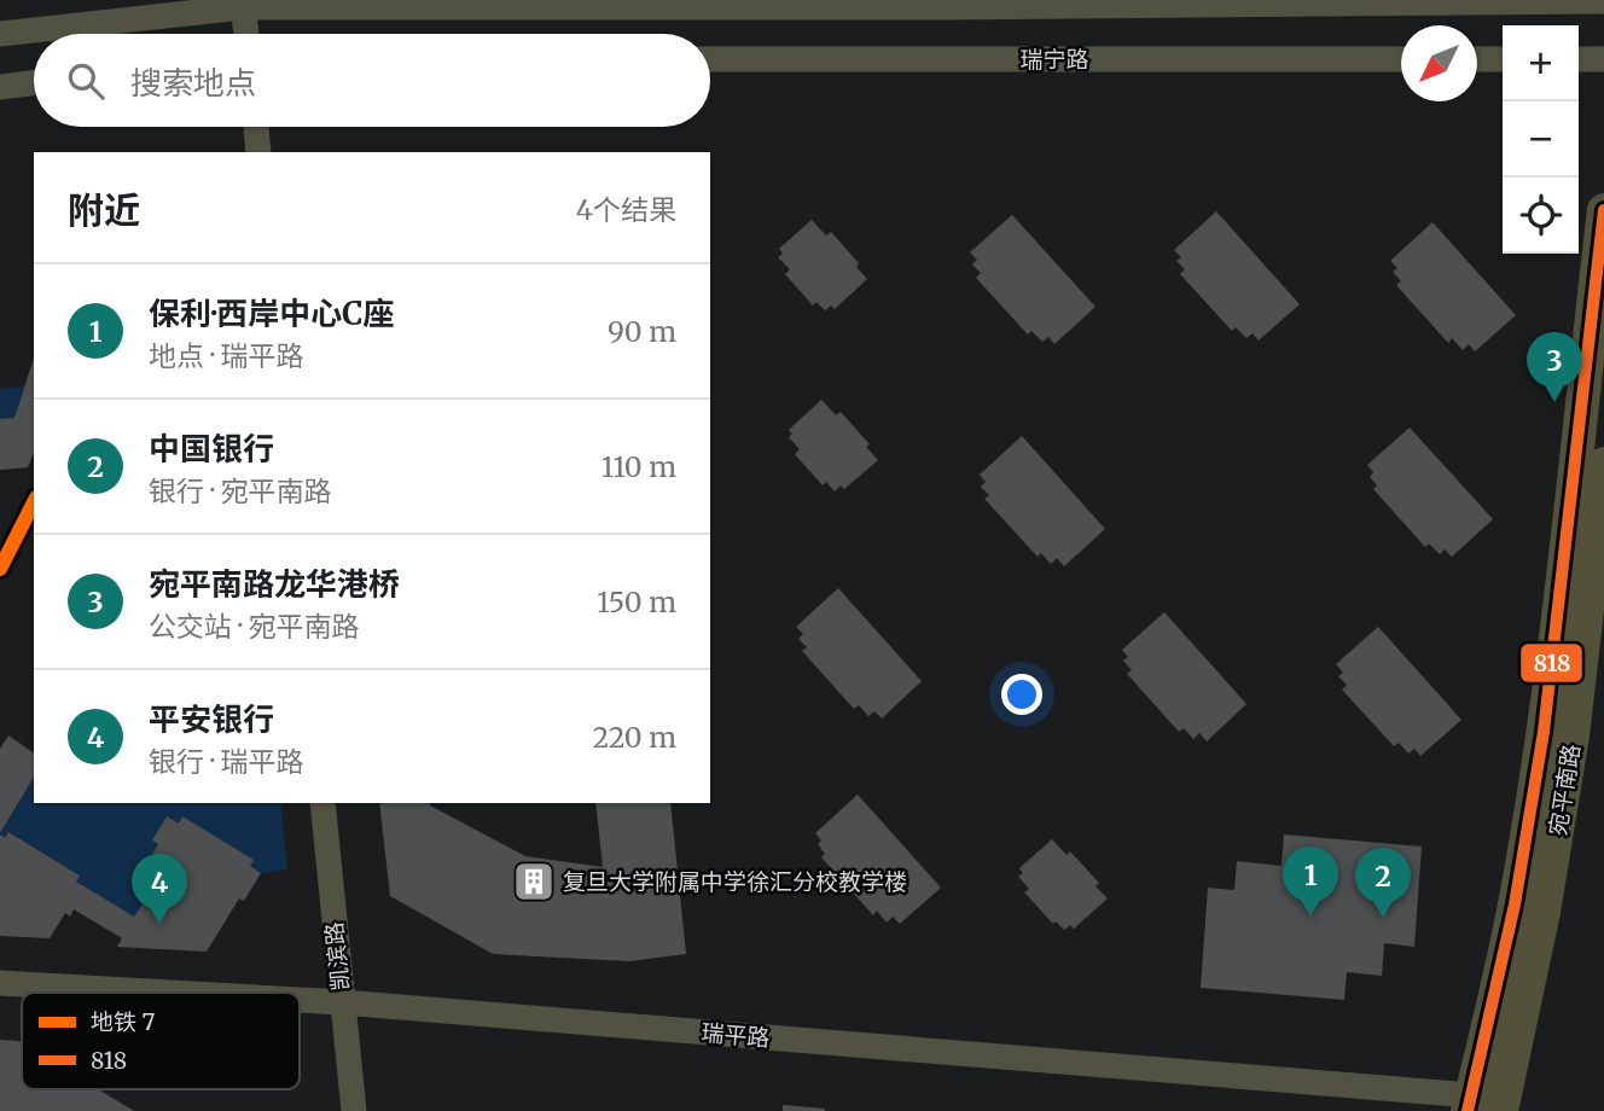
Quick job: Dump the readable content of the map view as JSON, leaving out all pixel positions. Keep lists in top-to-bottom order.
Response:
{
  "streets": {
    "main road": ["宛平南路"],
    "street": ["瑞宁路", "凯滨路", "瑞平路"]
  },
  "crossings": [
    ["宛平南路", "瑞平路"],
    ["凯滨路", "瑞平路"]
  ],
  "places": {
    "building": ["复旦大学附属中学徐汇分校教学楼"]
  },
  "lines": ["transit line 818", "metro line 7"],
  "legend": ["地铁 7", "818"],
  "north": "bottom left",
  "page": {
    "map_buttons": ["+", "−"],
    "search": "搜索地点",
    "heading": ["附近", "4个结果"],
    "list": [
      {
        "mark": "1",
        "name": "保利·西岸中心C座",
        "note": "地点 · 瑞平路",
        "value": "90 m"
      },
      {
        "mark": "2",
        "name": "中国银行",
        "note": "银行 · 宛平南路",
        "value": "110 m"
      },
      {
        "mark": "3",
        "name": "宛平南路龙华港桥",
        "note": "公交站 · 宛平南路",
        "value": "150 m"
      },
      {
        "mark": "4",
        "name": "平安银行",
        "note": "银行 · 瑞平路",
        "value": "220 m"
      }
    ],
    "pins": [
      "3",
      "1",
      "2",
      "4"
    ]
  }
}
